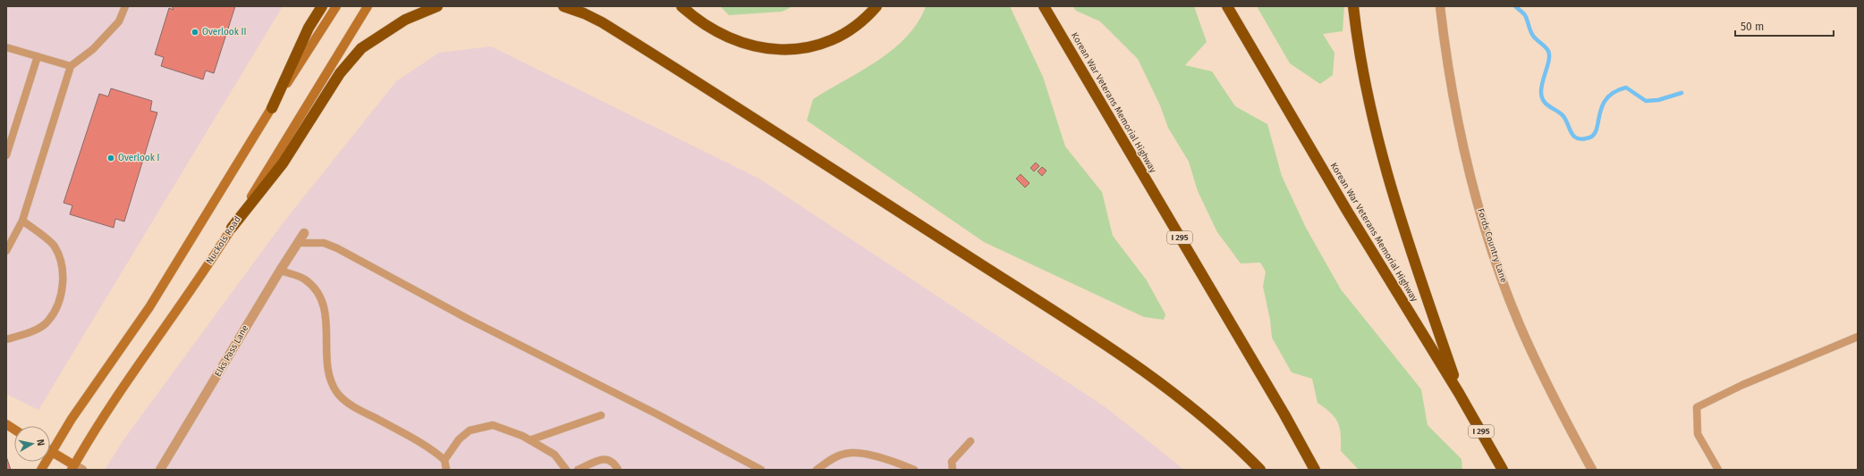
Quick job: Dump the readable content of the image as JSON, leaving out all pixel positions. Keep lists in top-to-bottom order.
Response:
{
  "streets": {
    "highway": ["Korean War Veterans Memorial Highway", "I 295"],
    "main road": ["Nuckols Road"],
    "street": ["Fords Country Lane", "Elks Pass Lane"]
  },
  "places": ["Overlook II", "Overlook I"],
  "scale_bar": "50 m",
  "north": "right"
}
